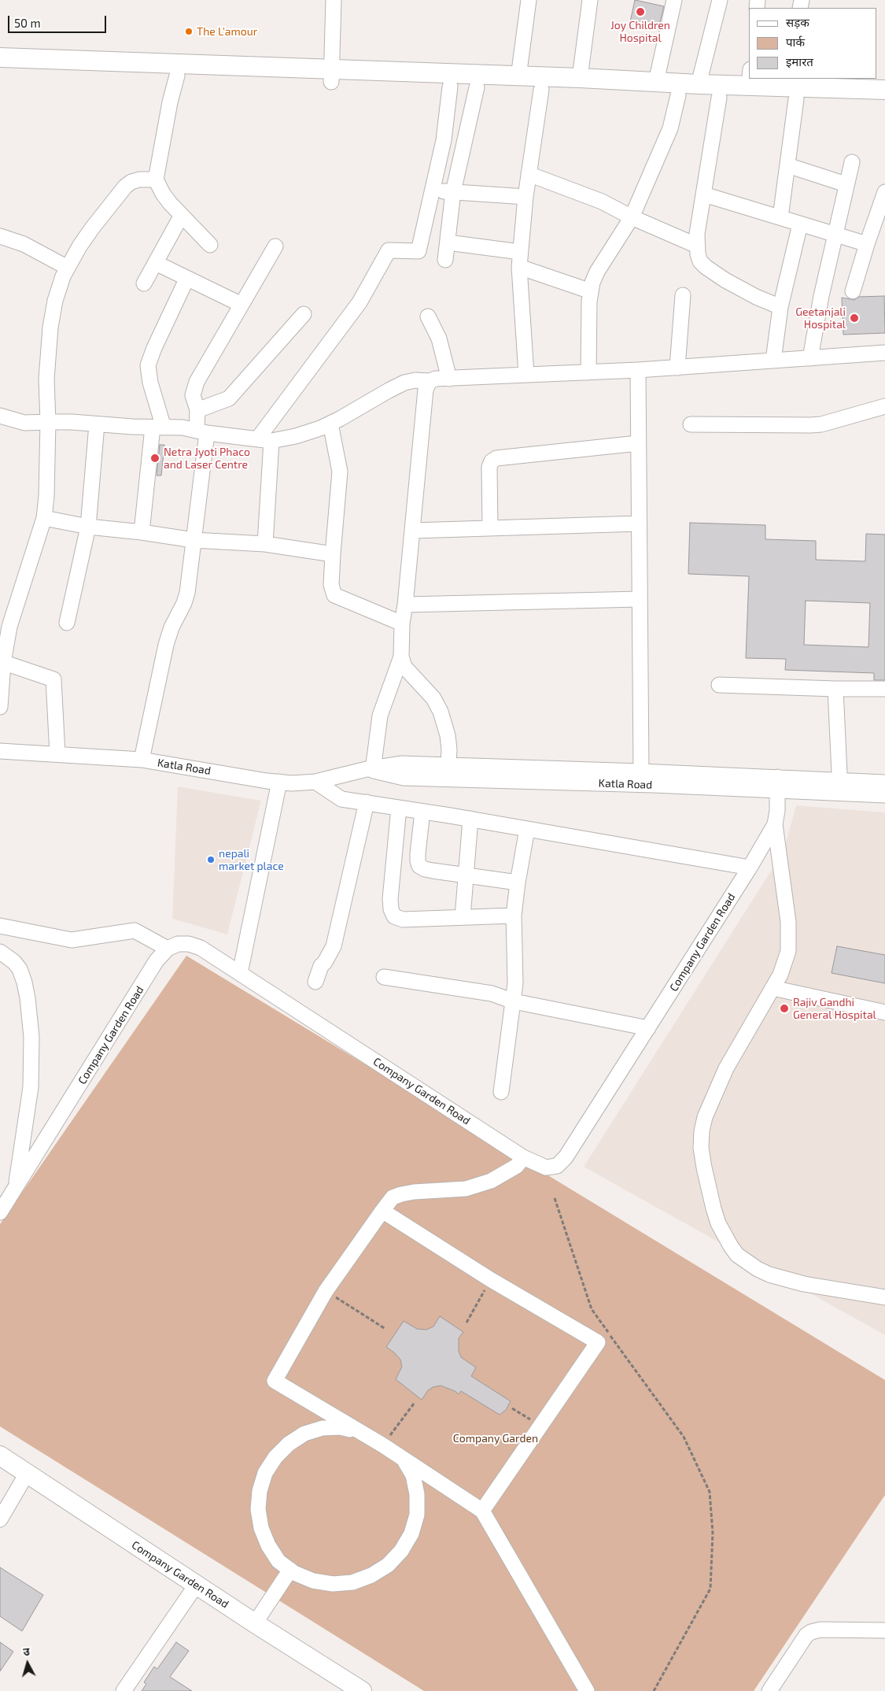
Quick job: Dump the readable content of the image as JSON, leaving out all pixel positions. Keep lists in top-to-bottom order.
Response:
{
  "streets": {
    "main road": ["Company Garden Road"],
    "street": ["Katla Road"]
  },
  "crossings": [
    ["Katla Road", "Company Garden Road"]
  ],
  "parks": ["Company Garden"],
  "places": [
    "Joy Children Hospital",
    "The L'amour",
    "Geetanjali Hospital",
    "Netra Jyoti Phaco and Laser Centre",
    "nepali market place",
    "Rajiv Gandhi General Hospital"
  ],
  "legend": ["सड़क", "पार्क", "इमारत"],
  "scale_bar": "50 m",
  "north": "top"
}
